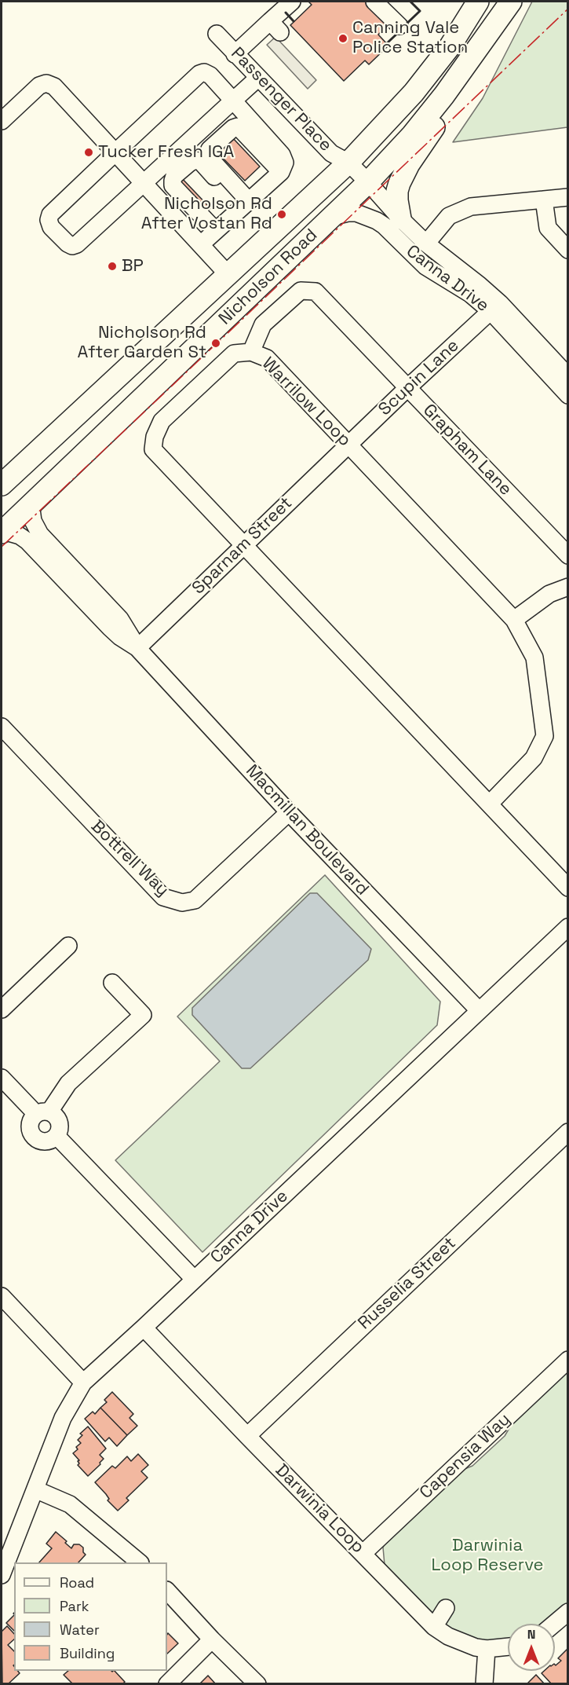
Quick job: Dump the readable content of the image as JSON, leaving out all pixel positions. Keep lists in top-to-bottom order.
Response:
{
  "streets": {
    "main road": ["Nicholson Road"],
    "street": [
      "Passenger Place",
      "Canna Drive",
      "Scupin Lane",
      "Warrilow Loop",
      "Grapham Lane",
      "Sparnam Street",
      "Macmillan Boulevard",
      "Bottrell Way",
      "Russelia Street",
      "Capensia Way",
      "Darwinia Loop"
    ]
  },
  "crossings": [
    ["Passenger Place", "Nicholson Road"],
    ["Passenger Place", "Canna Drive"],
    ["Nicholson Road", "Canna Drive"],
    ["Nicholson Road", "Macmillan Boulevard"],
    ["Canna Drive", "Scupin Lane"],
    ["Canna Drive", "Macmillan Boulevard"],
    ["Canna Drive", "Darwinia Loop"],
    ["Scupin Lane", "Warrilow Loop"],
    ["Scupin Lane", "Grapham Lane"],
    ["Scupin Lane", "Sparnam Street"],
    ["Warrilow Loop", "Grapham Lane"],
    ["Warrilow Loop", "Sparnam Street"],
    ["Sparnam Street", "Macmillan Boulevard"],
    ["Macmillan Boulevard", "Bottrell Way"],
    ["Russelia Street", "Darwinia Loop"],
    ["Capensia Way", "Darwinia Loop"]
  ],
  "parks": ["Darwinia Loop Reserve"],
  "places": [
    "Canning Vale Police Station",
    "Tucker Fresh IGA",
    "Nicholson Rd After Vostan Rd",
    "BP",
    "Nicholson Rd After Garden St"
  ],
  "legend": [
    "Road",
    "Park",
    "Water",
    "Building"
  ],
  "north": "top"
}
